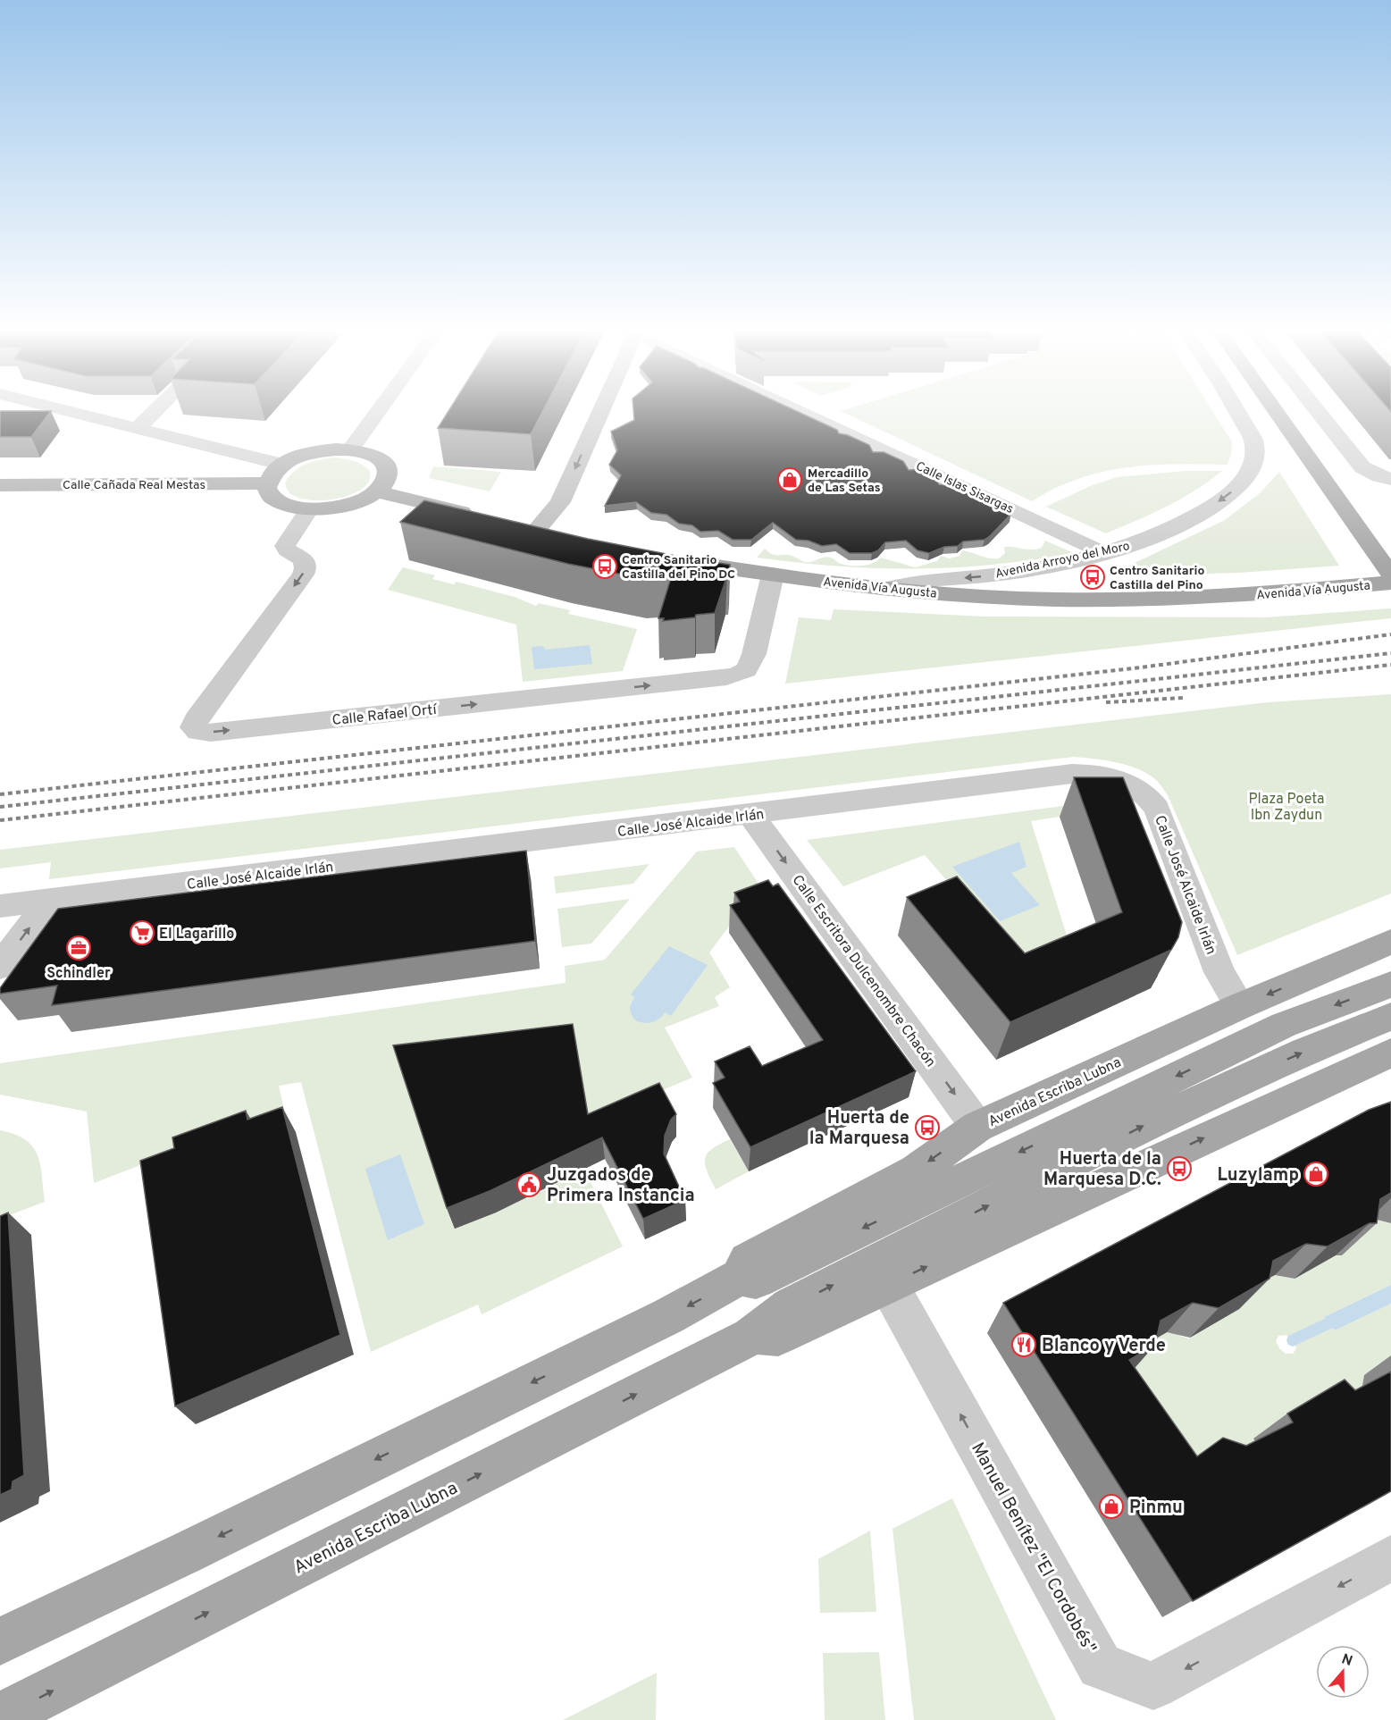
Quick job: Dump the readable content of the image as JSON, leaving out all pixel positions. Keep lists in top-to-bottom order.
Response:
{
  "streets": {
    "main road": ["Calle Cañada Real Mestas", "Avenida Vía Augusta", "Avenida Escriba Lubna"],
    "street": [
      "Calle Islas Sisargas",
      "Avenida Arroyo del Moro",
      "Calle Rafael Ortí",
      "Calle José Alcaide Irlán",
      "Calle Escritora Dulcenombre Chacón",
      "Manuel Benítez \"El Cordobés\""
    ]
  },
  "crossings": [
    ["Calle Islas Sisargas", "Avenida Arroyo del Moro"],
    ["Avenida Arroyo del Moro", "Avenida Vía Augusta"],
    ["Avenida Vía Augusta", "Calle Rafael Ortí"],
    ["Calle José Alcaide Irlán", "Calle Escritora Dulcenombre Chacón"],
    ["Calle José Alcaide Irlán", "Avenida Escriba Lubna"],
    ["Calle Escritora Dulcenombre Chacón", "Avenida Escriba Lubna"],
    ["Avenida Escriba Lubna", "Manuel Benítez \"El Cordobés\""]
  ],
  "one_way": ["Avenida Arroyo del Moro", "Calle Escritora Dulcenombre Chacón"],
  "parks": ["Plaza Poeta Ibn Zaydun"],
  "places": {
    "shop": ["Mercadillo de Las Setas", "Luzylamp", "Pinmu"],
    "bus stop": [
      "Centro Sanitario Castilla del Pino DC",
      "Centro Sanitario Castilla del Pino",
      "Huerta de la Marquesa",
      "Huerta de la Marquesa D.C."
    ],
    "supermarket": ["El Lagarillo"],
    "office": ["Schindler"],
    "public building": ["Juzgados de Primera Instancia"],
    "restaurant": ["Blanco y Verde"]
  },
  "north": "top"
}
